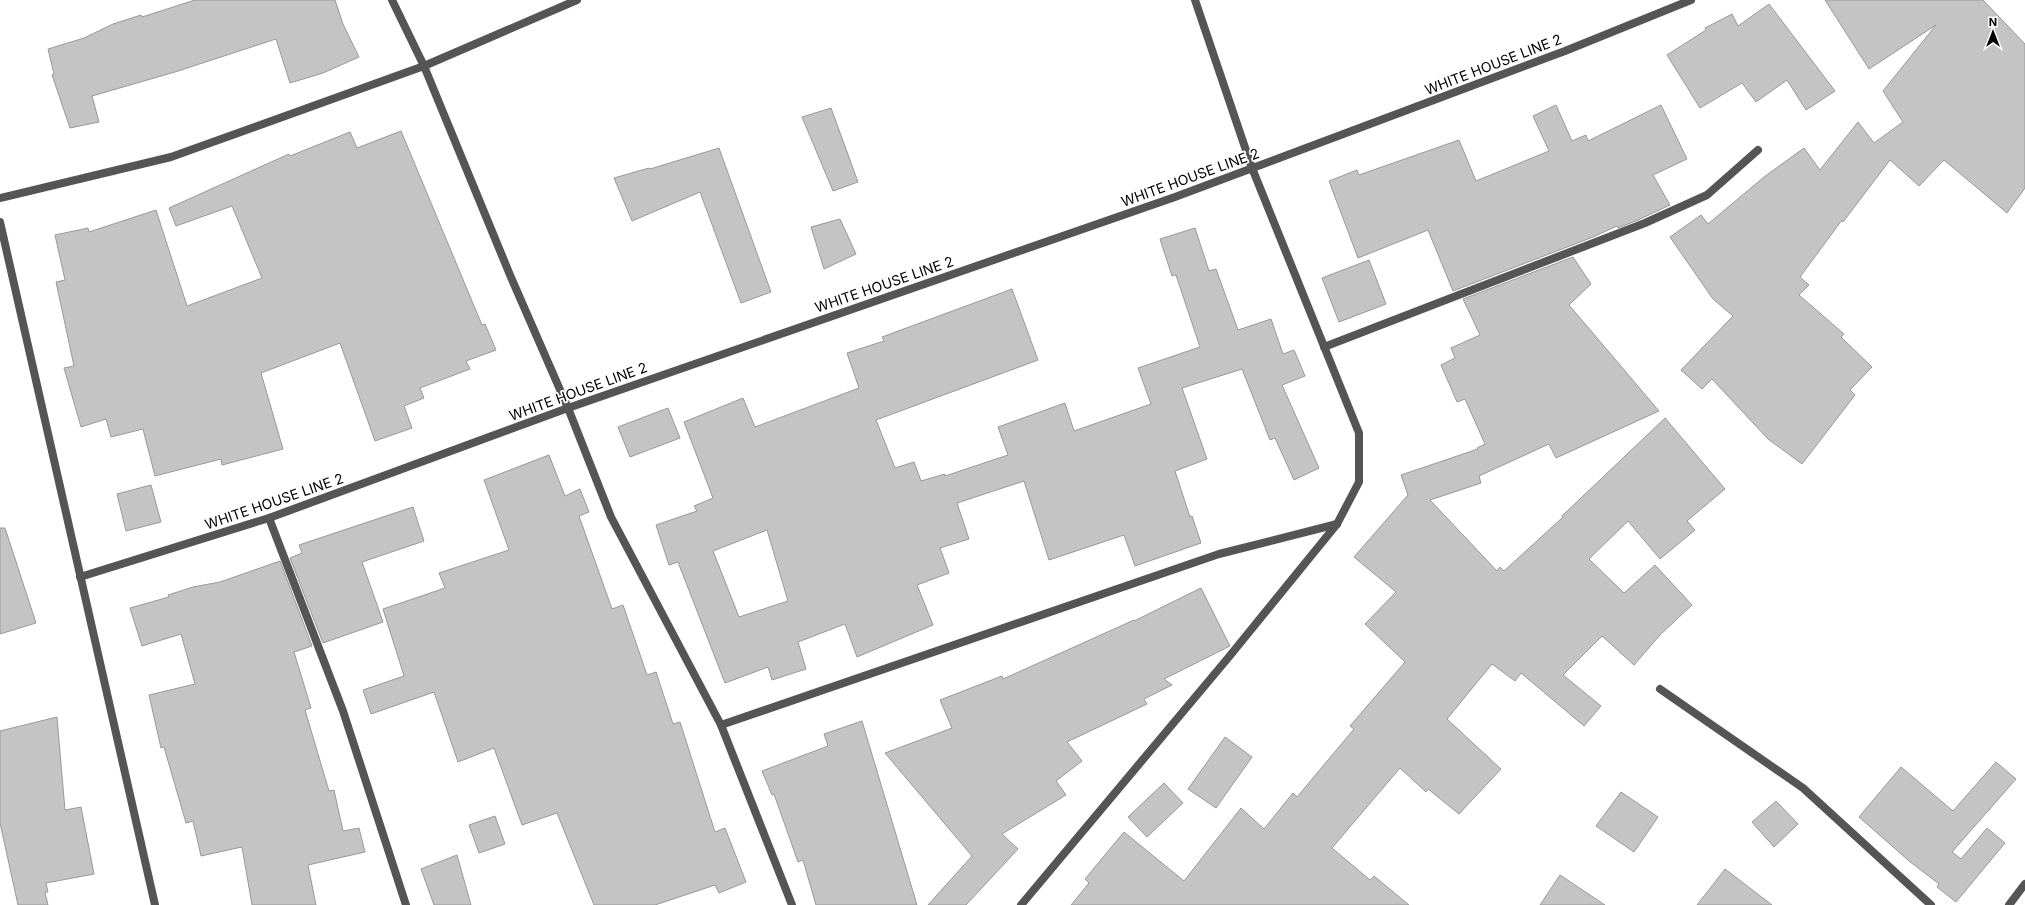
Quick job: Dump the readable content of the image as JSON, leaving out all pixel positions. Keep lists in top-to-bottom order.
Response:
{
  "streets": {
    "street": ["WHITE HOUSE LINE 2"]
  },
  "north": "top"
}
